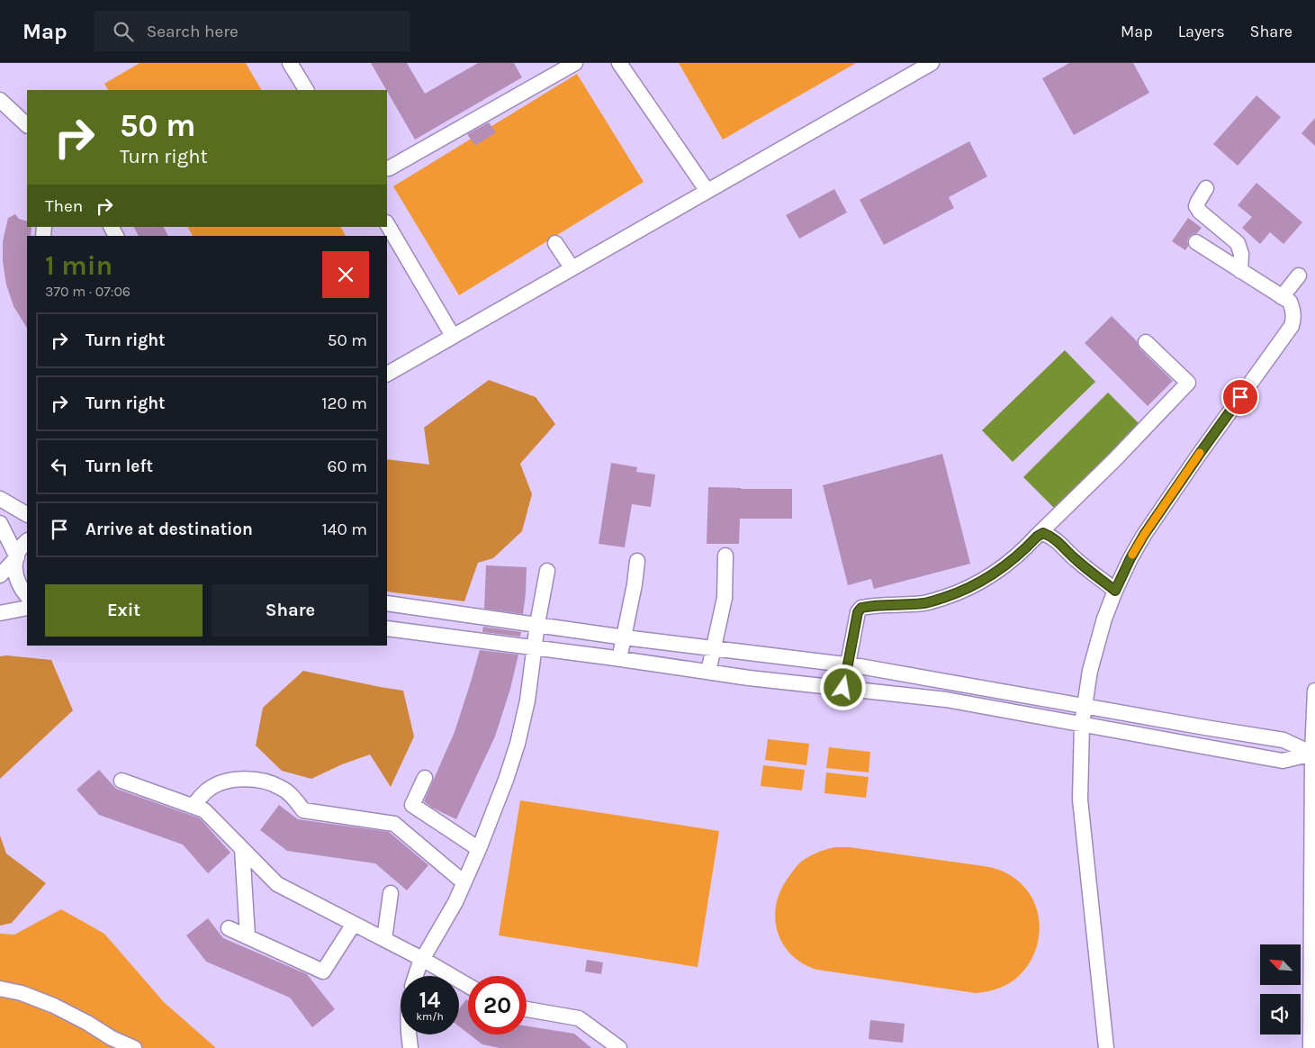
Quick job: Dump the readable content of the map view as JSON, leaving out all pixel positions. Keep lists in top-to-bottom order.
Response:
{
  "north": "top left",
  "page": {
    "header": "Map",
    "search": "Search here",
    "nav": ["Map", "Layers", "Share"],
    "turn": ["50 m", "Turn right"],
    "then": "Then",
    "heading": ["1 min", "370 m · 07:06"],
    "list": [
      {
        "name": "Turn right",
        "value": "50 m"
      },
      {
        "name": "Turn right",
        "value": "120 m"
      },
      {
        "name": "Turn left",
        "value": "60 m"
      },
      {
        "name": "Arrive at destination",
        "value": "140 m"
      }
    ],
    "buttons": ["Exit", "Share"],
    "speed": "14 km/h",
    "limit": "20"
  }
}
